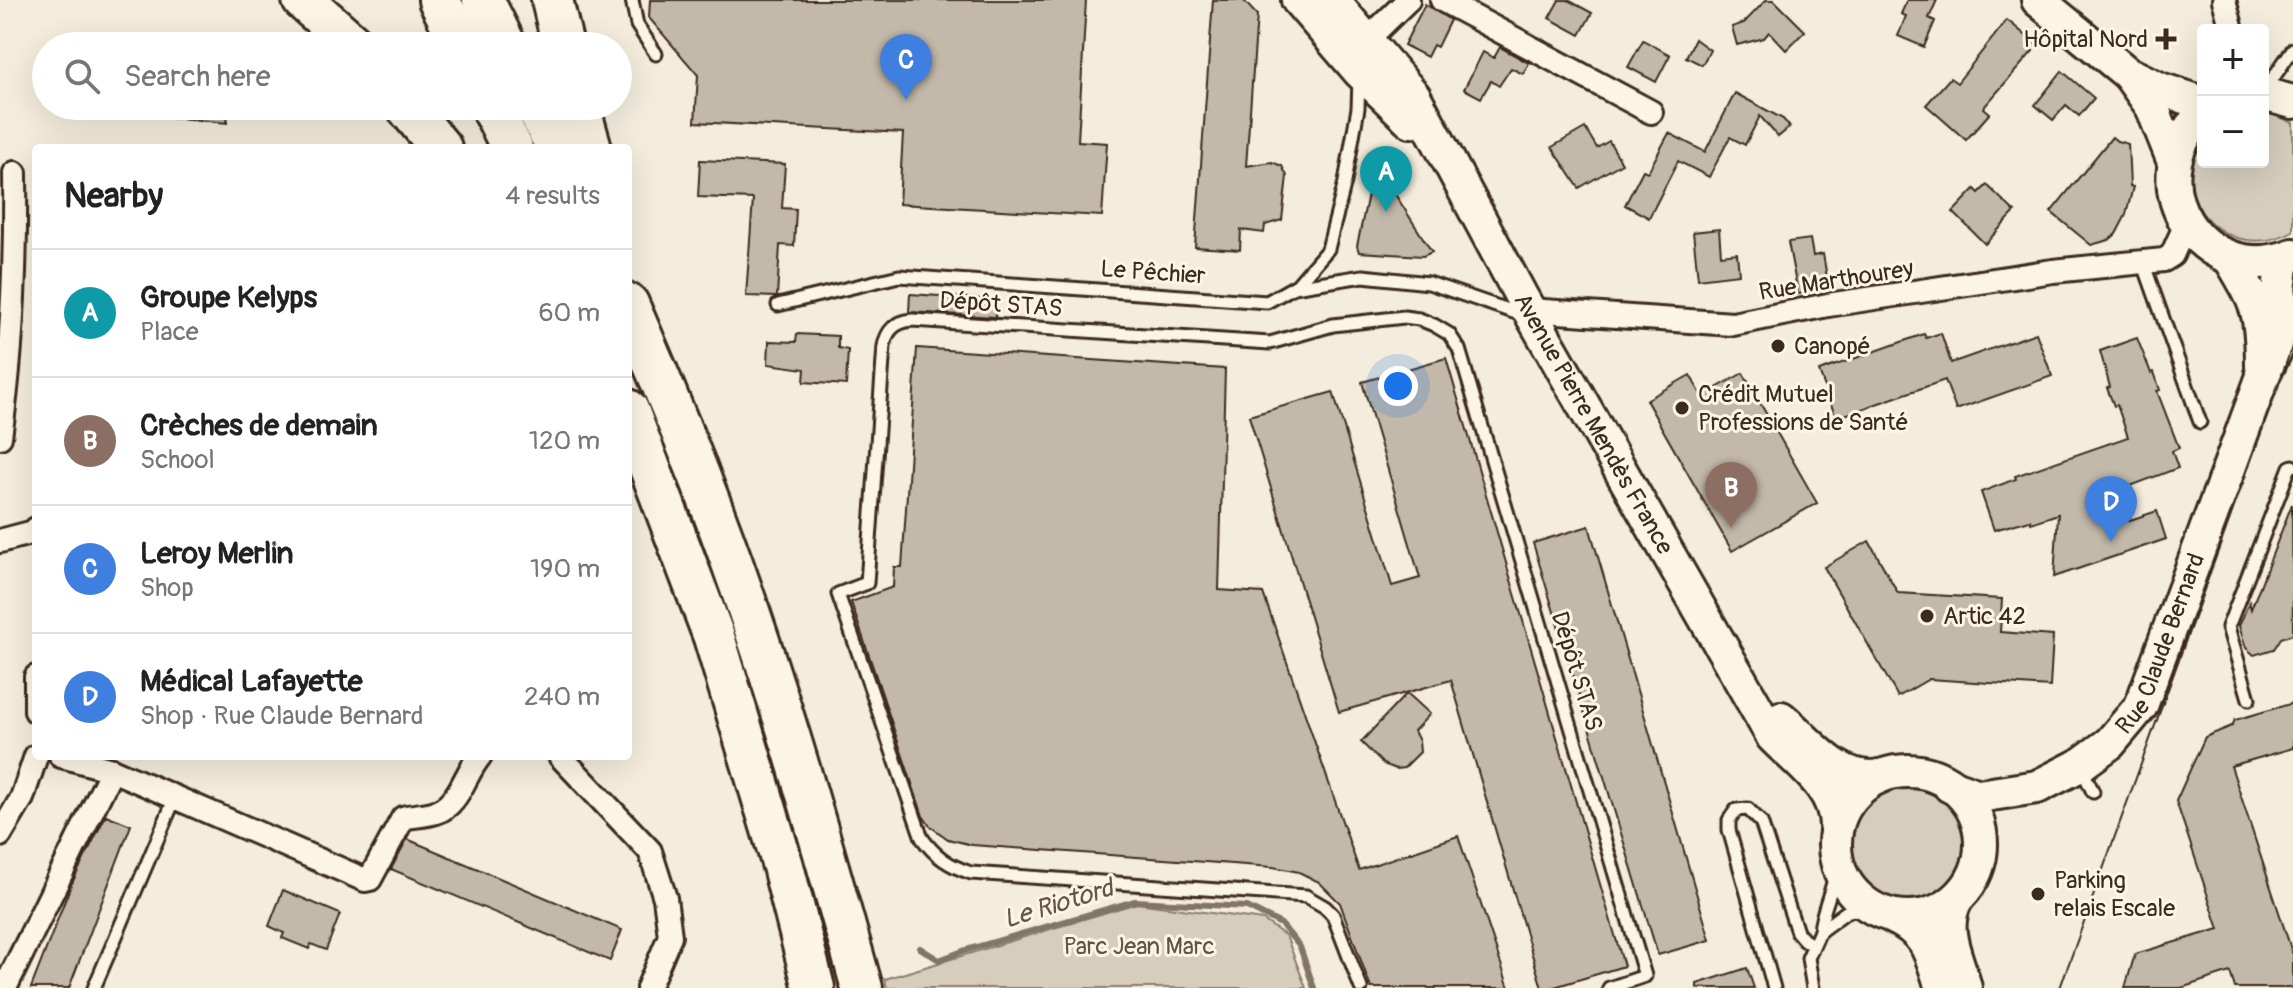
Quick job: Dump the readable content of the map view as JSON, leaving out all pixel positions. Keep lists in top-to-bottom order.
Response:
{
  "streets": {
    "main road": ["Avenue Pierre Mendès France", "Rue Claude Bernard"],
    "street": ["Rue Marthourey"],
    "lane": ["Le Pêchier", "Dépôt STAS"]
  },
  "crossings": [
    ["Le Pêchier", "Avenue Pierre Mendès France"],
    ["Rue Marthourey", "Avenue Pierre Mendès France"],
    ["Avenue Pierre Mendès France", "Rue Claude Bernard"]
  ],
  "water": ["Le Riotord"],
  "parks": ["Parc Jean Marc"],
  "places": {
    "health": ["Hôpital Nord"],
    "other": [
      "Canopé",
      "Crédit Mutuel Professions de Santé",
      "Artic 42",
      "Parking relais Escale"
    ]
  },
  "page": {
    "map_buttons": ["+", "−"],
    "search": "Search here",
    "pins": [
      "C",
      "A",
      "B",
      "D"
    ],
    "heading": ["Nearby", "4 results"],
    "list": [
      {
        "mark": "A",
        "name": "Groupe Kelyps",
        "note": "Place",
        "value": "60 m"
      },
      {
        "mark": "B",
        "name": "Crèches de demain",
        "note": "School",
        "value": "120 m"
      },
      {
        "mark": "C",
        "name": "Leroy Merlin",
        "note": "Shop",
        "value": "190 m"
      },
      {
        "mark": "D",
        "name": "Médical Lafayette",
        "note": "Shop · Rue Claude Bernard",
        "value": "240 m"
      }
    ]
  }
}
